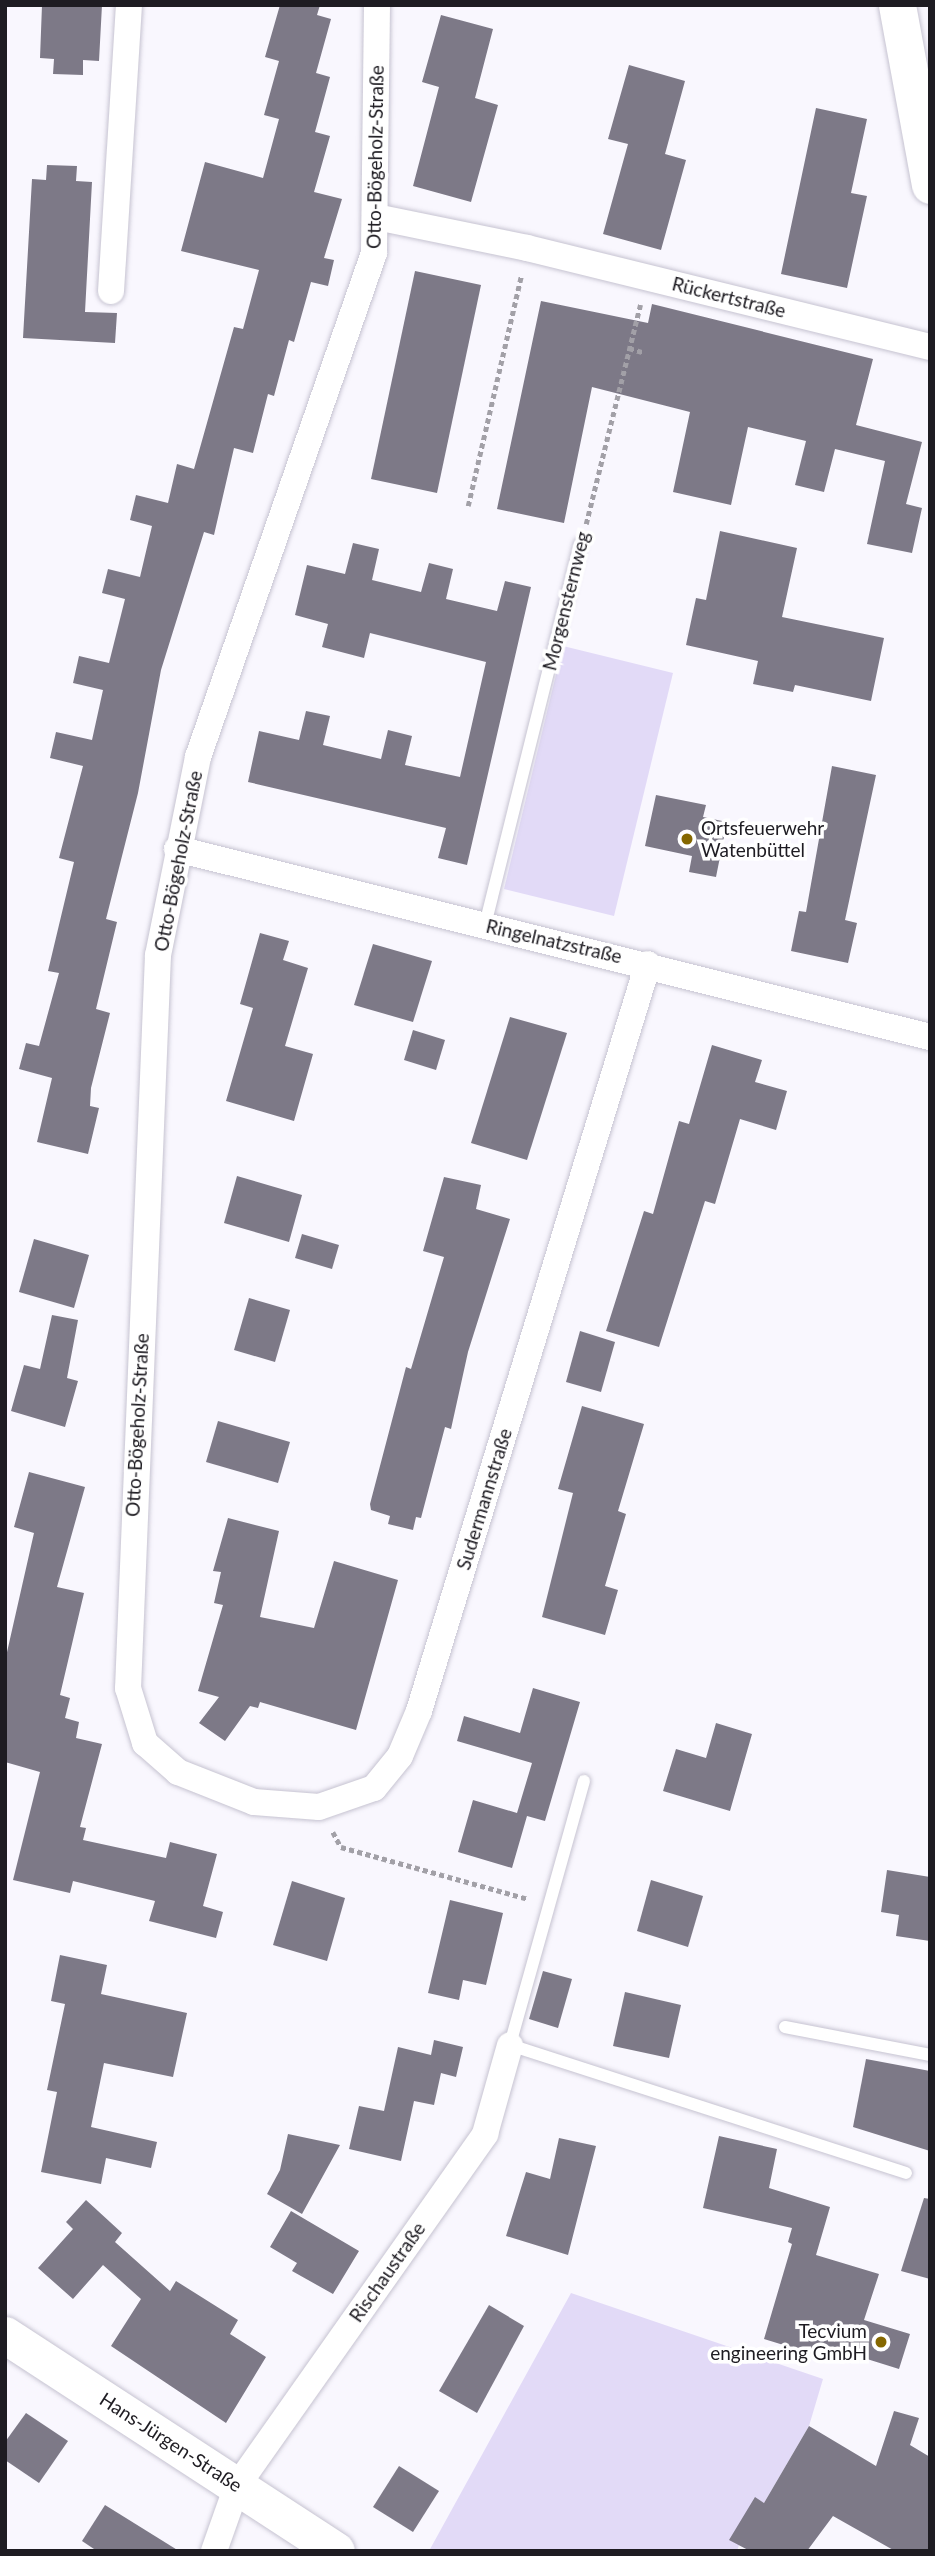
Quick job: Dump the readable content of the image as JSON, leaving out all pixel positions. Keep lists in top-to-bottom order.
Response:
{
  "streets": {
    "main road": ["Hans-Jürgen-Straße"],
    "street": [
      "Otto-Bögeholz-Straße",
      "Rückertstraße",
      "Ringelnatzstraße",
      "Sudermannstraße",
      "Rischaustraße"
    ],
    "lane": ["Morgensternweg"]
  },
  "crossings": [
    ["Otto-Bögeholz-Straße", "Rückertstraße"],
    ["Otto-Bögeholz-Straße", "Ringelnatzstraße"],
    ["Otto-Bögeholz-Straße", "Sudermannstraße"],
    ["Rückertstraße", "Morgensternweg"],
    ["Morgensternweg", "Ringelnatzstraße"],
    ["Ringelnatzstraße", "Sudermannstraße"],
    ["Rischaustraße", "Hans-Jürgen-Straße"]
  ],
  "places": ["Ortsfeuerwehr Watenbüttel", "Tecvium engineering GmbH"]
}
